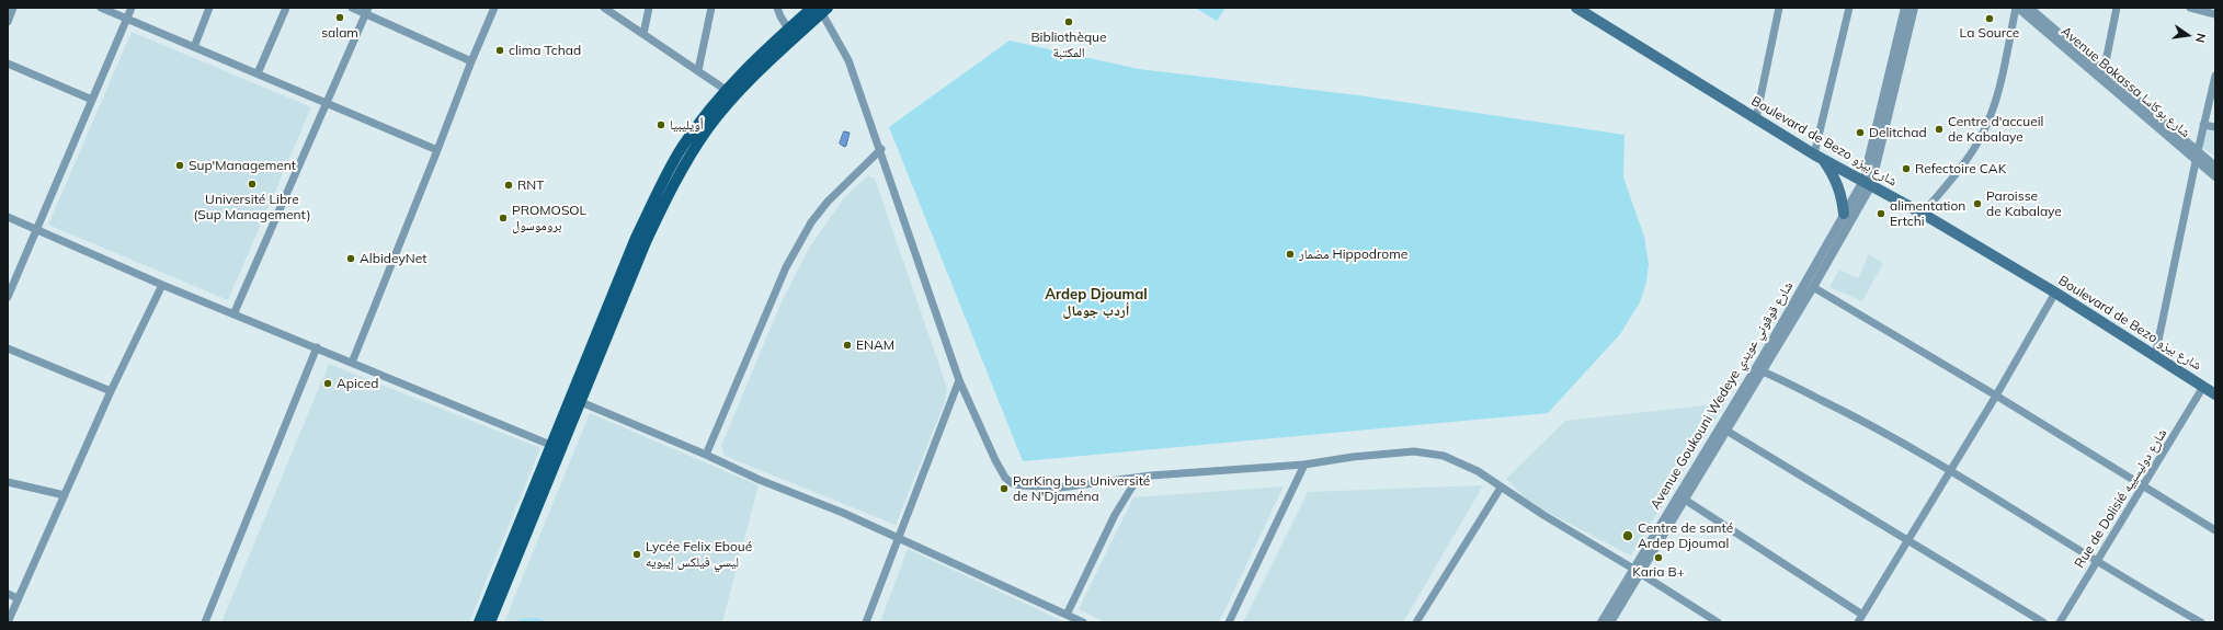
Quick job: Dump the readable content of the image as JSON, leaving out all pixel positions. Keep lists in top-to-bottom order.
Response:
{
  "streets": {
    "main road": ["Boulevard de Bezo شارع بيزو"],
    "street": ["Avenue Bokassa شارع بوكاسا", "Avenue Goukouni Wedeye شارع قوقوني عويدي", "Rue de Dolisié شارع دوليسييه"]
  },
  "crossings": [
    ["Boulevard de Bezo شارع بيزو", "Avenue Goukouni Wedeye شارع قوقوني عويدي"],
    ["Boulevard de Bezo شارع بيزو", "Rue de Dolisié شارع دوليسييه"]
  ],
  "districts": ["Ardep Djoumal أردب جومال"],
  "places": [
    "salam",
    "La Source",
    "Bibliothèque المكتبة",
    "clima Tchad",
    "أويليبيا",
    "Centre d'accueil de Kabalaye",
    "Delitchad",
    "Sup'Management",
    "Refectoire CAK",
    "Université Libre (Sup Management)",
    "RNT",
    "Paroisse de Kabalaye",
    "alimentation Ertchi",
    "PROMOSOL بروموسول",
    "مضمار Hippodrome",
    "AlbideyNet",
    "ENAM",
    "Apiced",
    "ParKing bus Université de N'Djaména",
    "Centre de santé Ardep Djoumal",
    "Lycée Felix Eboué ليسي فيلكس إيبويه",
    "Karia B+"
  ],
  "north": "right"
}
